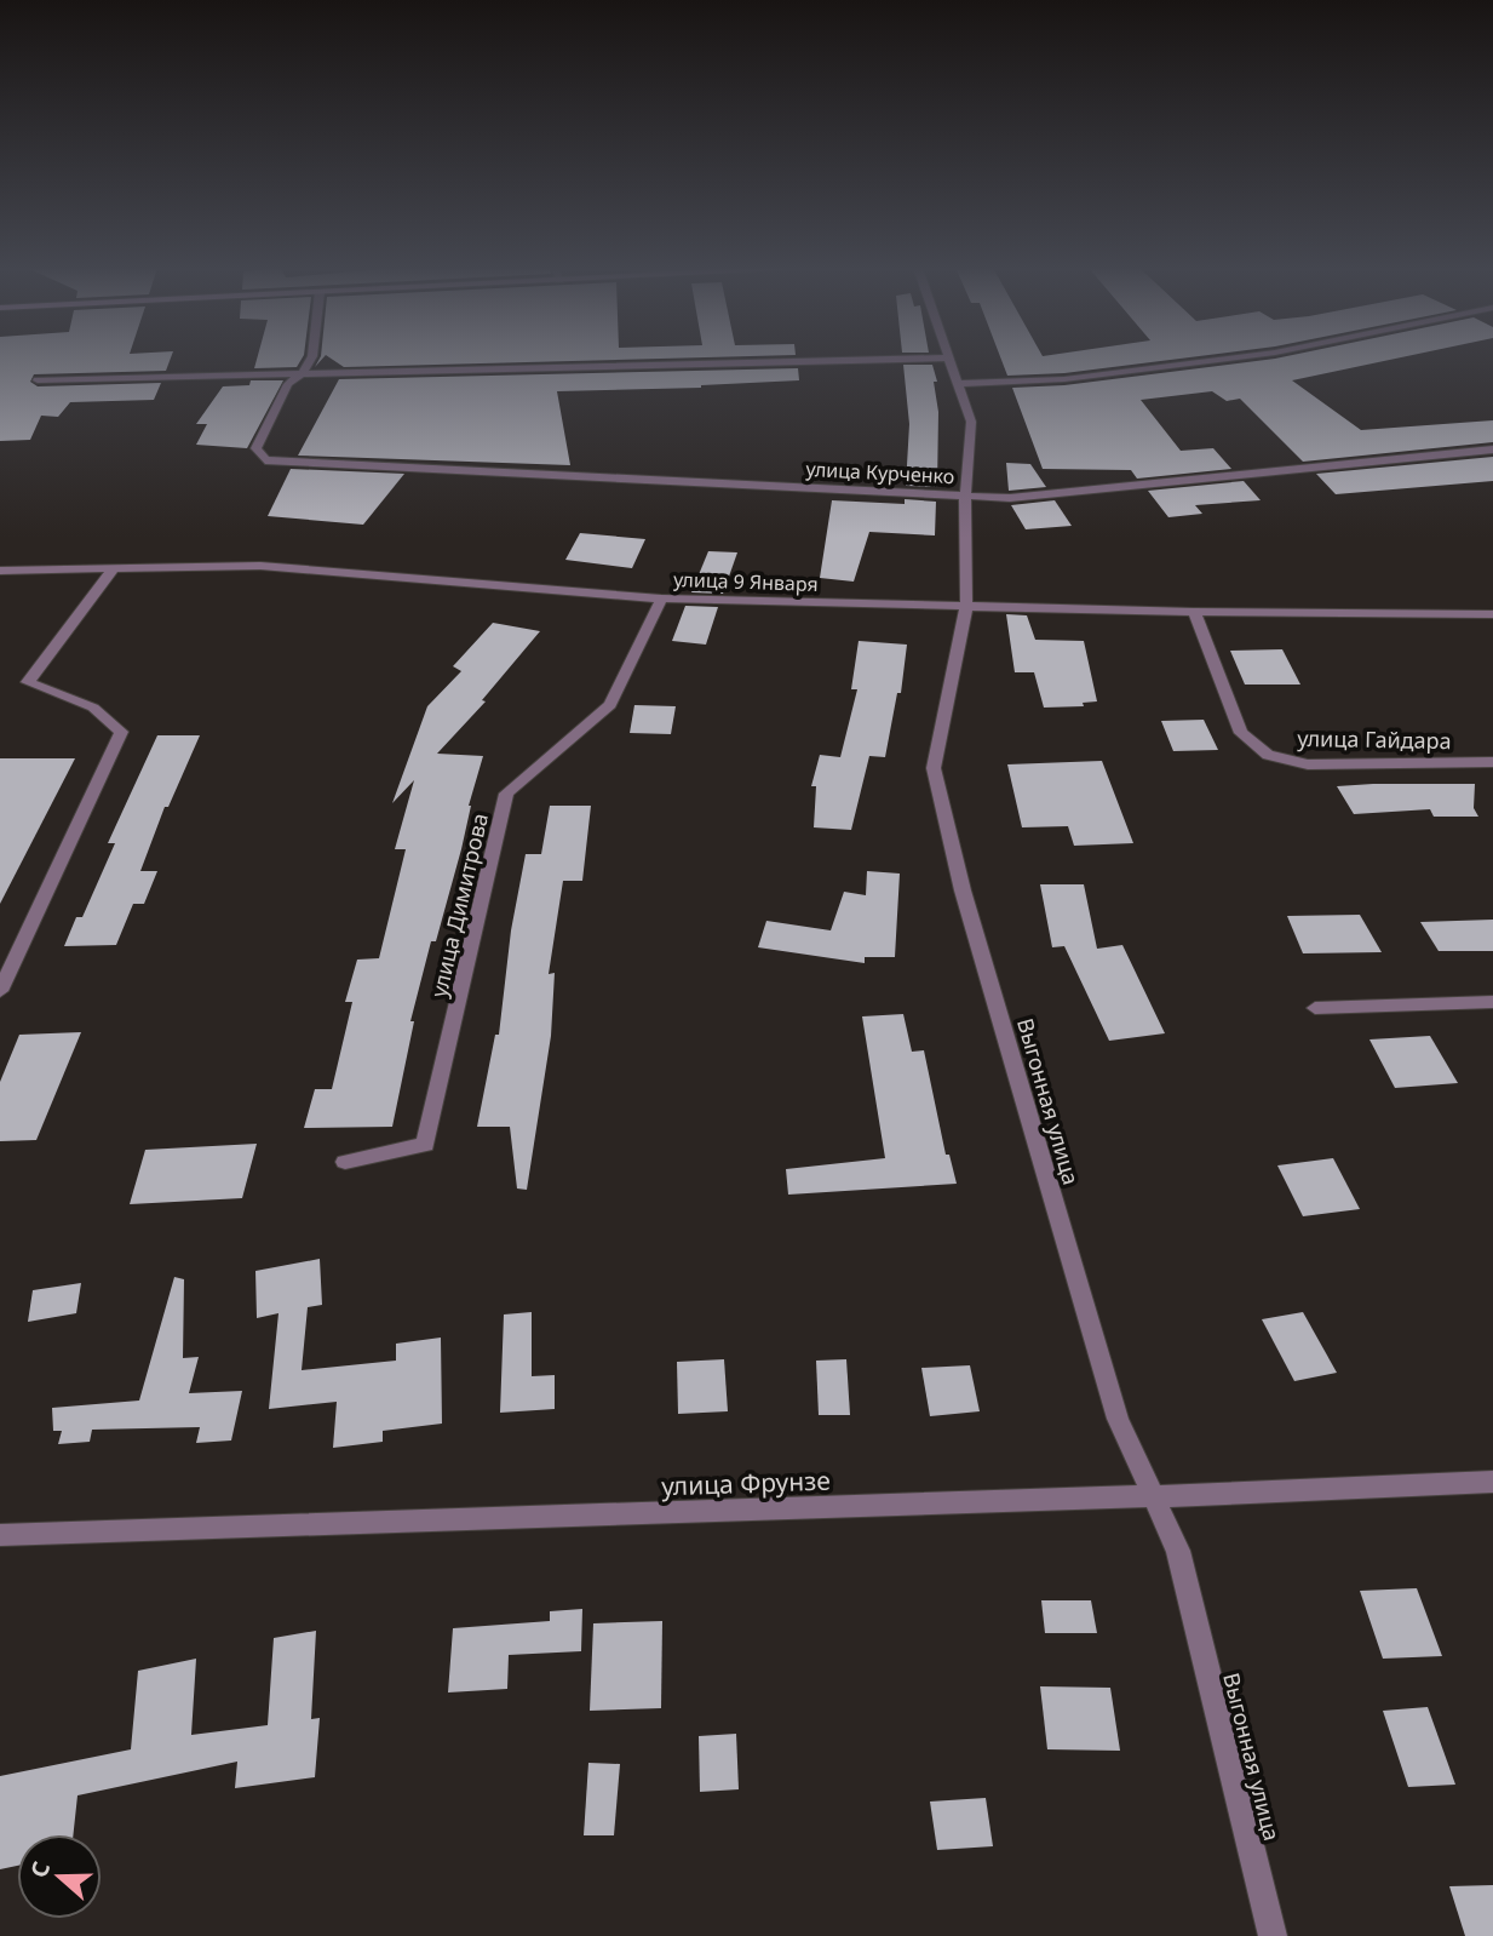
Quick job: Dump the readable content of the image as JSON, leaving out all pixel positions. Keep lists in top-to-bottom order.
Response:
{
  "streets": {
    "street": [
      "улица Курченко",
      "улица 9 Января",
      "улица Гайдара",
      "улица Димитрова",
      "Выгонная улица",
      "улица Фрунзе"
    ]
  },
  "crossings": [
    ["улица Курченко", "Выгонная улица"],
    ["улица 9 Января", "улица Гайдара"],
    ["улица 9 Января", "улица Димитрова"],
    ["улица 9 Января", "Выгонная улица"],
    ["Выгонная улица", "улица Фрунзе"]
  ],
  "north": "left"
}
